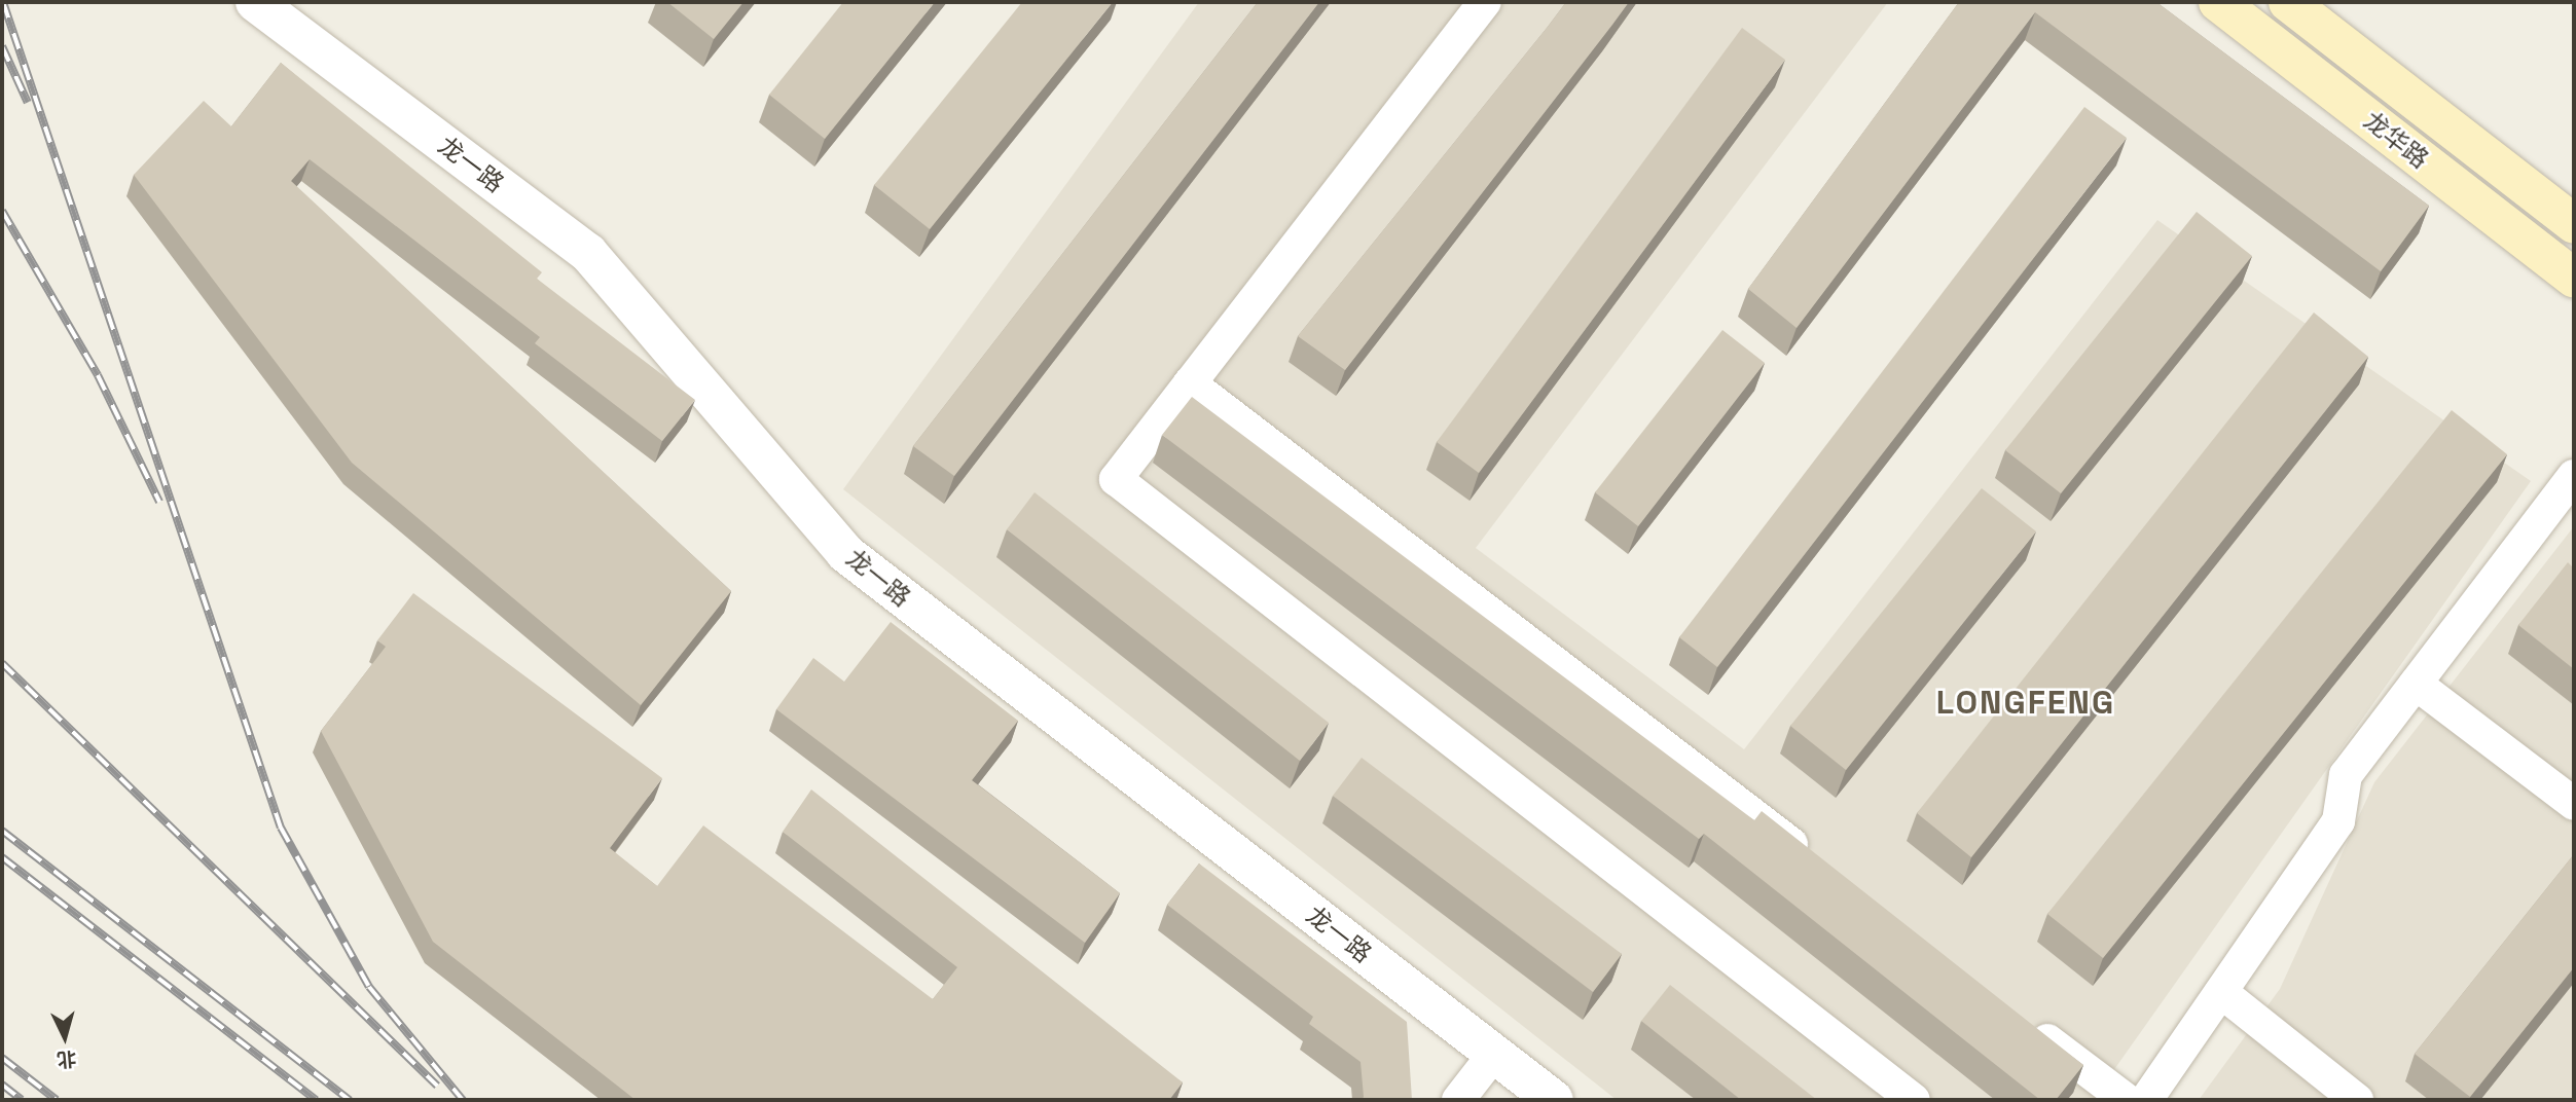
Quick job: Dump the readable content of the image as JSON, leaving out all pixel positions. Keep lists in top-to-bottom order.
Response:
{
  "streets": {
    "main road": ["龙华路"],
    "street": ["龙一路"]
  },
  "districts": ["LONGFENG"],
  "north": "bottom"
}
